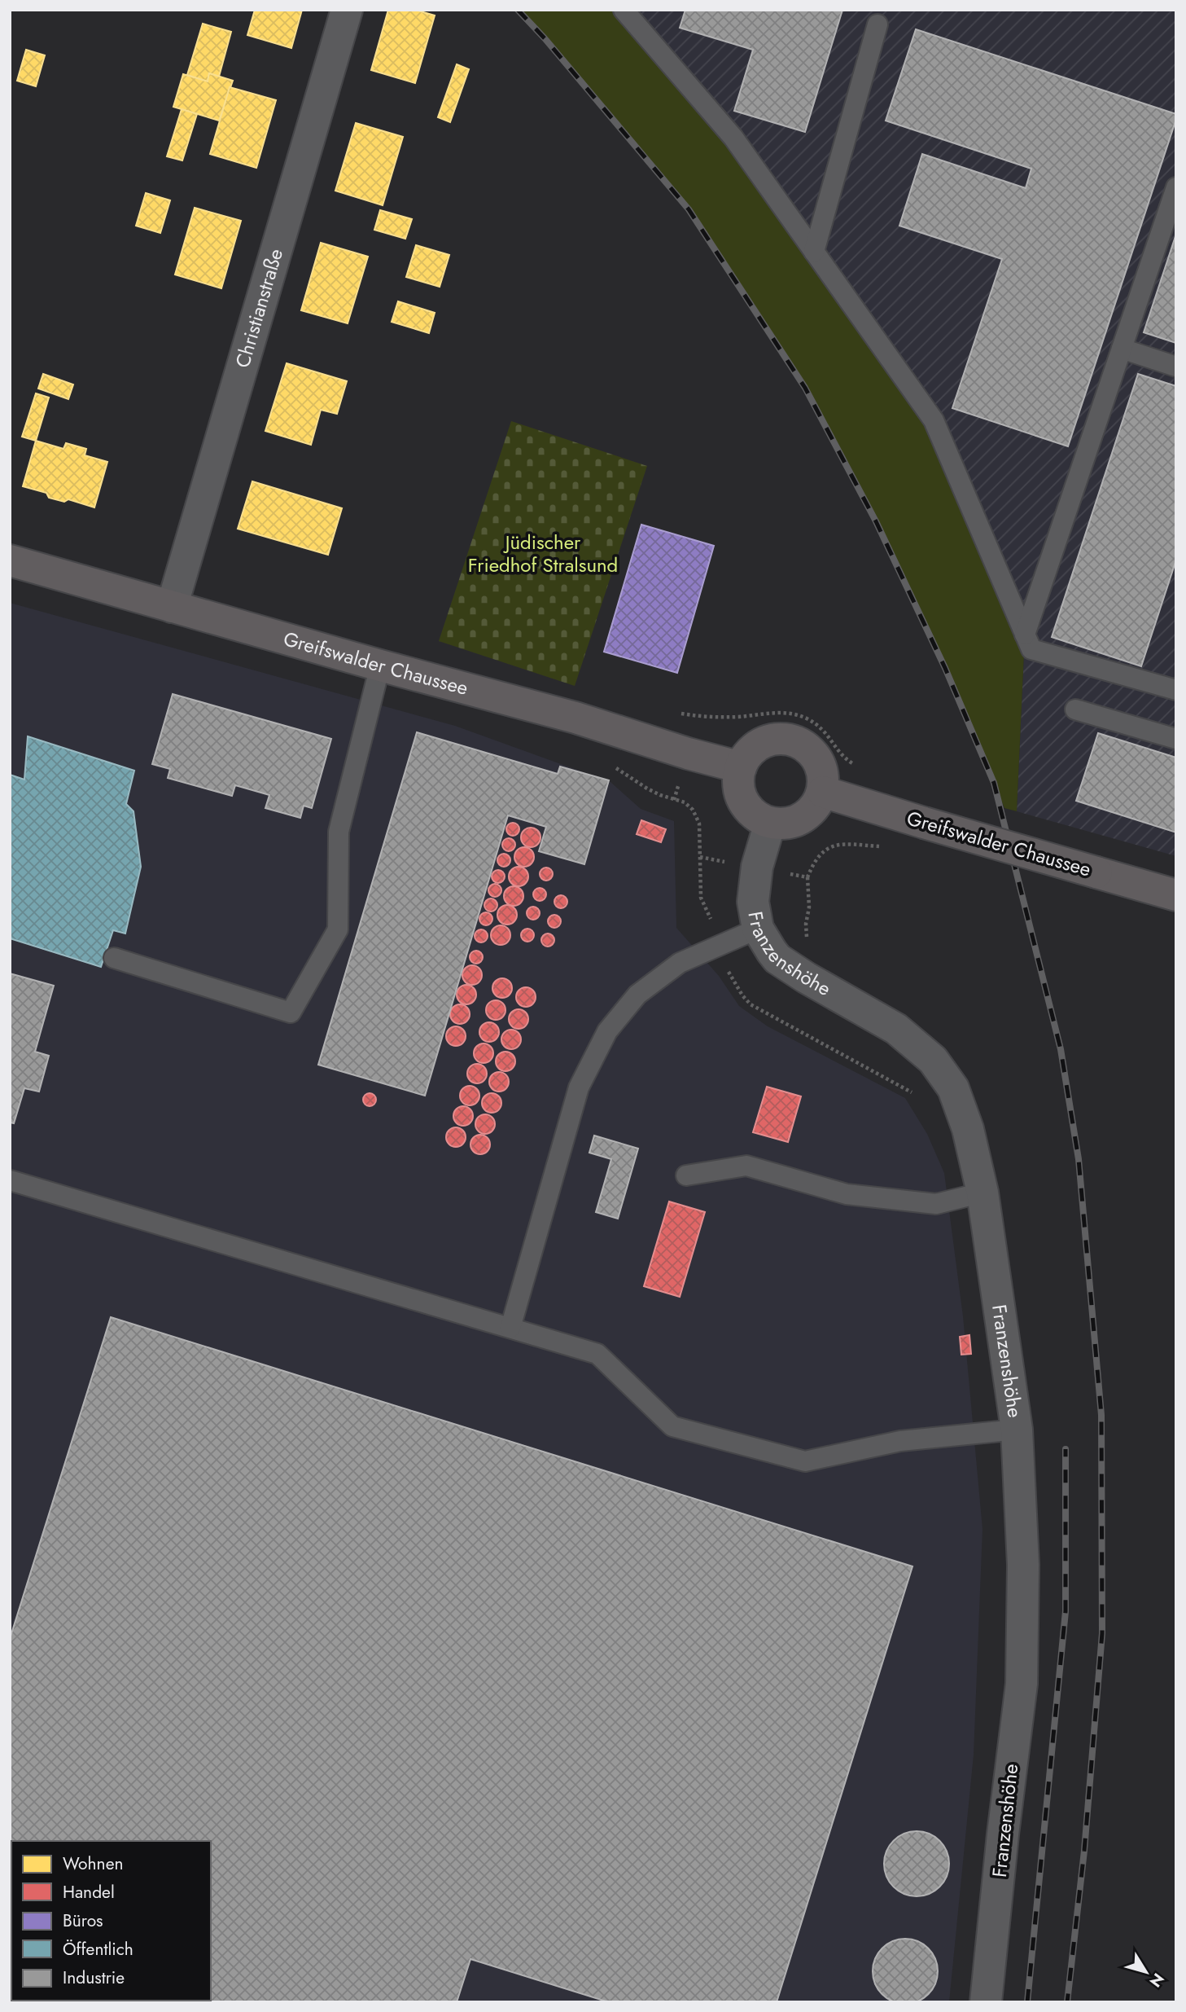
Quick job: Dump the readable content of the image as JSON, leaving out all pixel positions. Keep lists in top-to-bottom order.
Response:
{
  "streets": {
    "main road": ["Greifswalder Chaussee"],
    "street": ["Christianstraße", "Franzenshöhe"]
  },
  "crossings": [
    ["Christianstraße", "Greifswalder Chaussee"],
    ["Greifswalder Chaussee", "Franzenshöhe"]
  ],
  "parks": ["Jüdischer Friedhof Stralsund"],
  "legend": [
    "Wohnen",
    "Handel",
    "Büros",
    "Öffentlich",
    "Industrie"
  ],
  "north": "bottom right"
}
